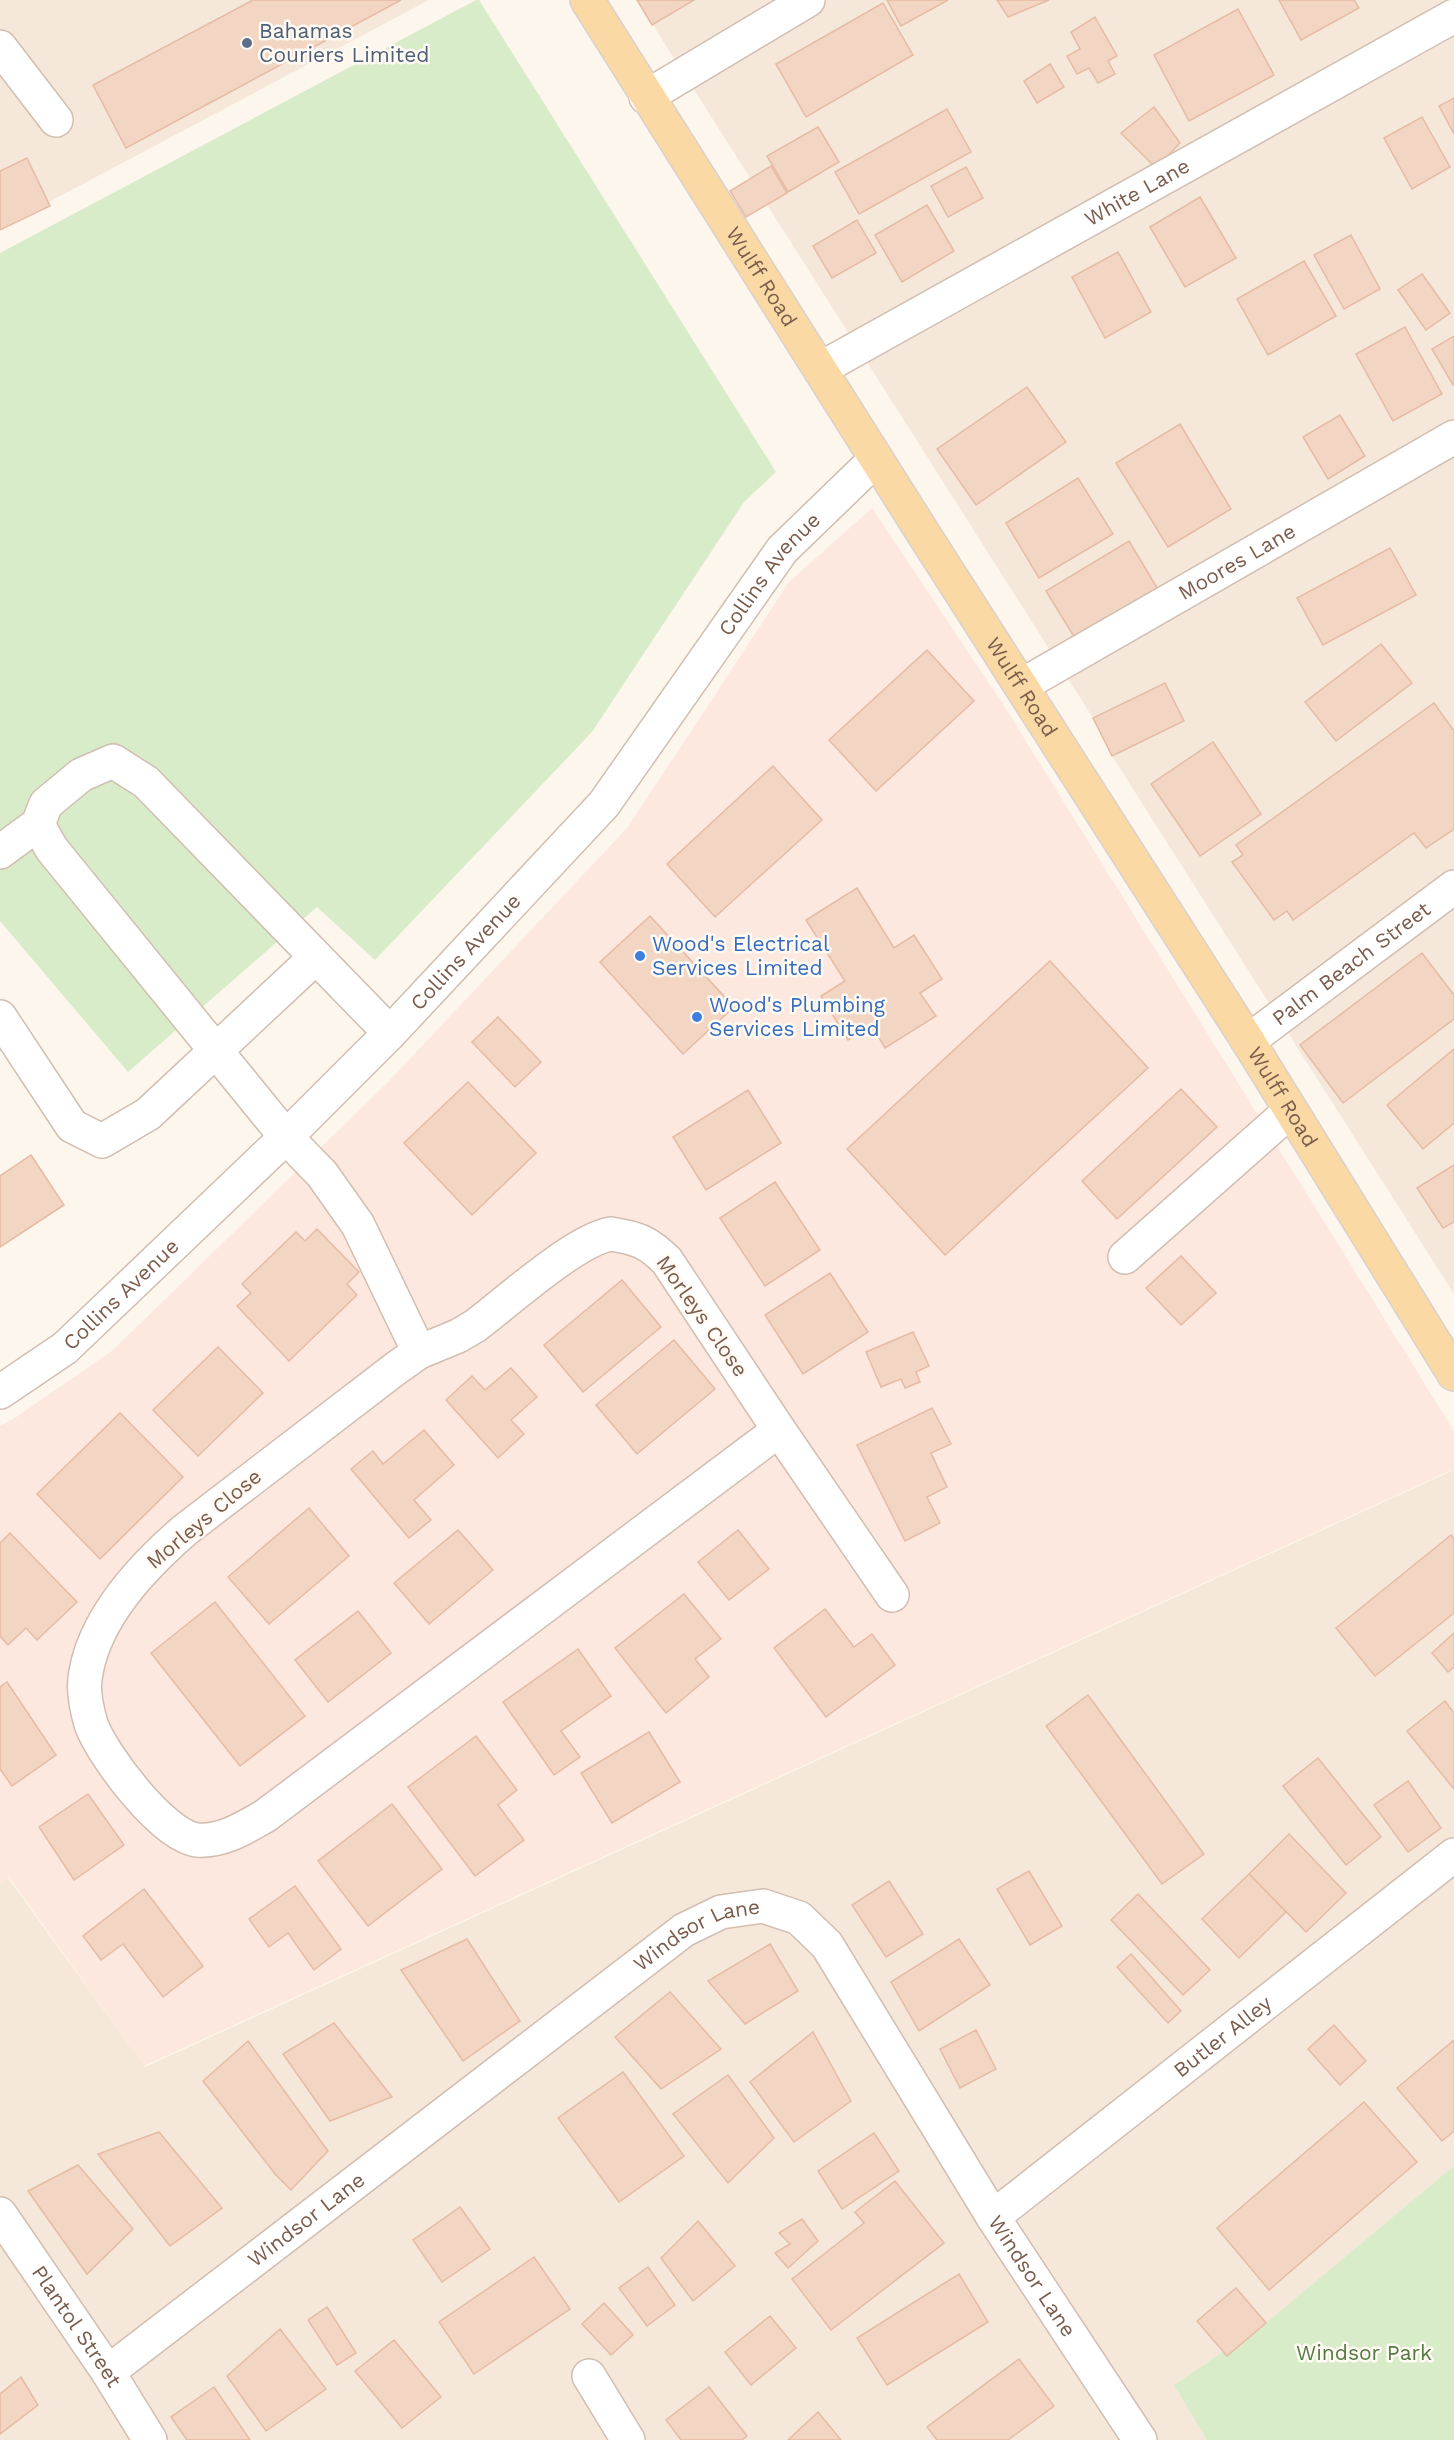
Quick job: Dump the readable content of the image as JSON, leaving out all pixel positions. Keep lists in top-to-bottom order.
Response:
{
  "streets": {
    "main road": ["Wulff Road"],
    "street": [
      "White Lane",
      "Moores Lane",
      "Collins Avenue",
      "Palm Beach Street",
      "Morleys Close",
      "Windsor Lane",
      "Butler Alley",
      "Plantol Street"
    ]
  },
  "crossings": [
    ["White Lane", "Wulff Road"],
    ["Wulff Road", "Moores Lane"],
    ["Wulff Road", "Collins Avenue"],
    ["Wulff Road", "Palm Beach Street"],
    ["Windsor Lane", "Butler Alley"],
    ["Windsor Lane", "Plantol Street"]
  ],
  "parks": ["Windsor Park"],
  "places": ["Bahamas Couriers Limited", "Wood's Electrical Services Limited", "Wood's Plumbing Services Limited"]
}
